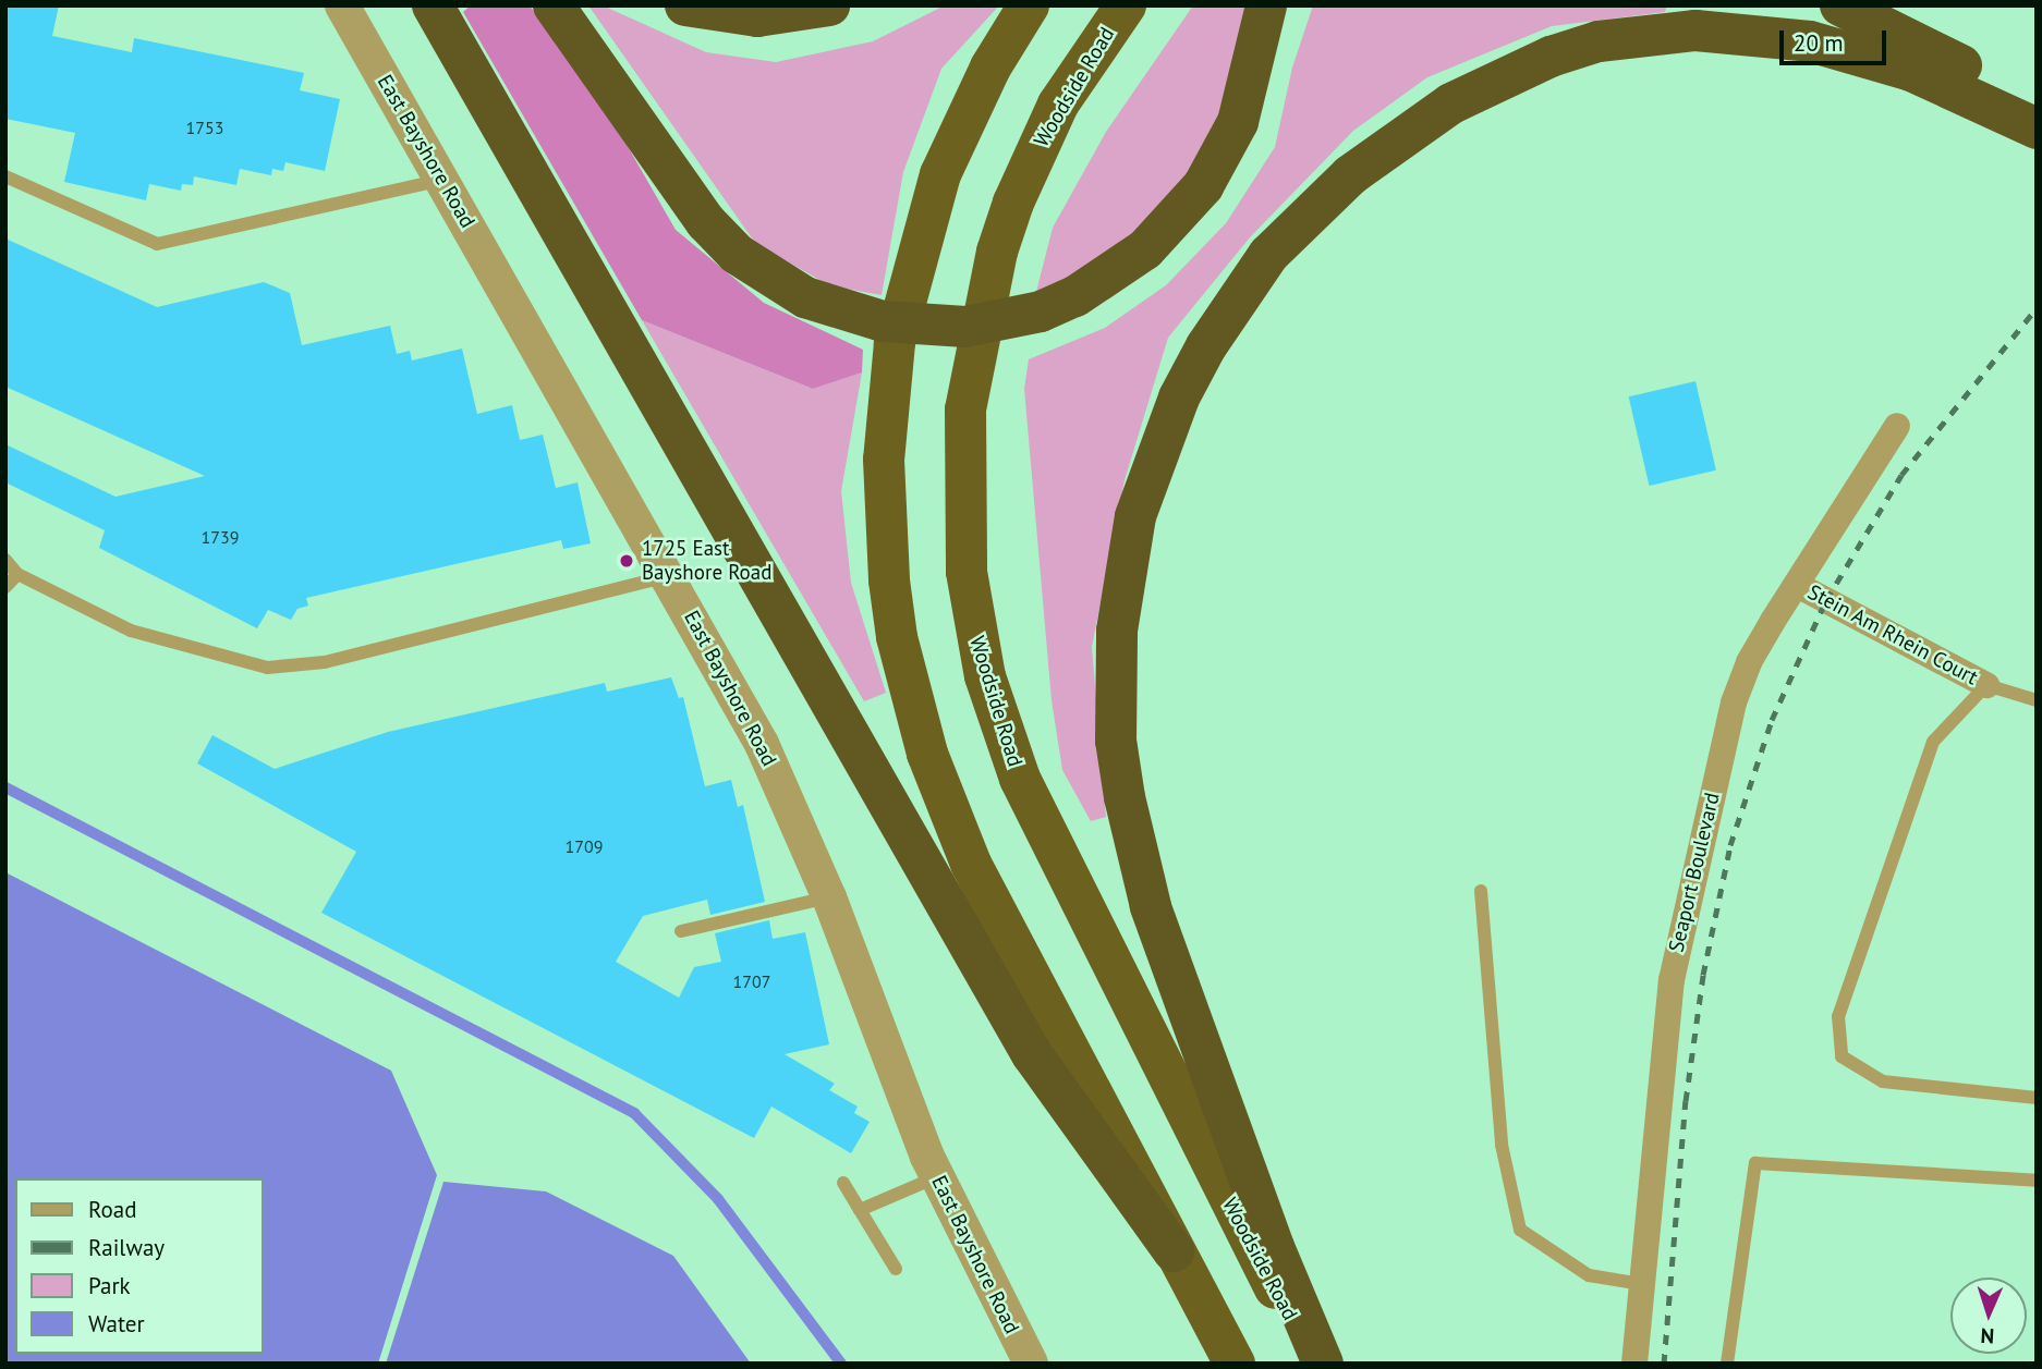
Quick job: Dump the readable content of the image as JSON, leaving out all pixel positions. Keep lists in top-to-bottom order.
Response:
{
  "streets": {
    "highway": ["Woodside Road"],
    "street": ["East Bayshore Road", "Stein Am Rhein Court", "Seaport Boulevard"]
  },
  "crossings": [
    ["Stein Am Rhein Court", "Seaport Boulevard"]
  ],
  "places": ["1725 East Bayshore Road"],
  "house_numbers": [
    "1753",
    "1739",
    "1709",
    "1707"
  ],
  "legend": [
    "Road",
    "Railway",
    "Park",
    "Water"
  ],
  "scale_bar": "20 m",
  "north": "bottom"
}
